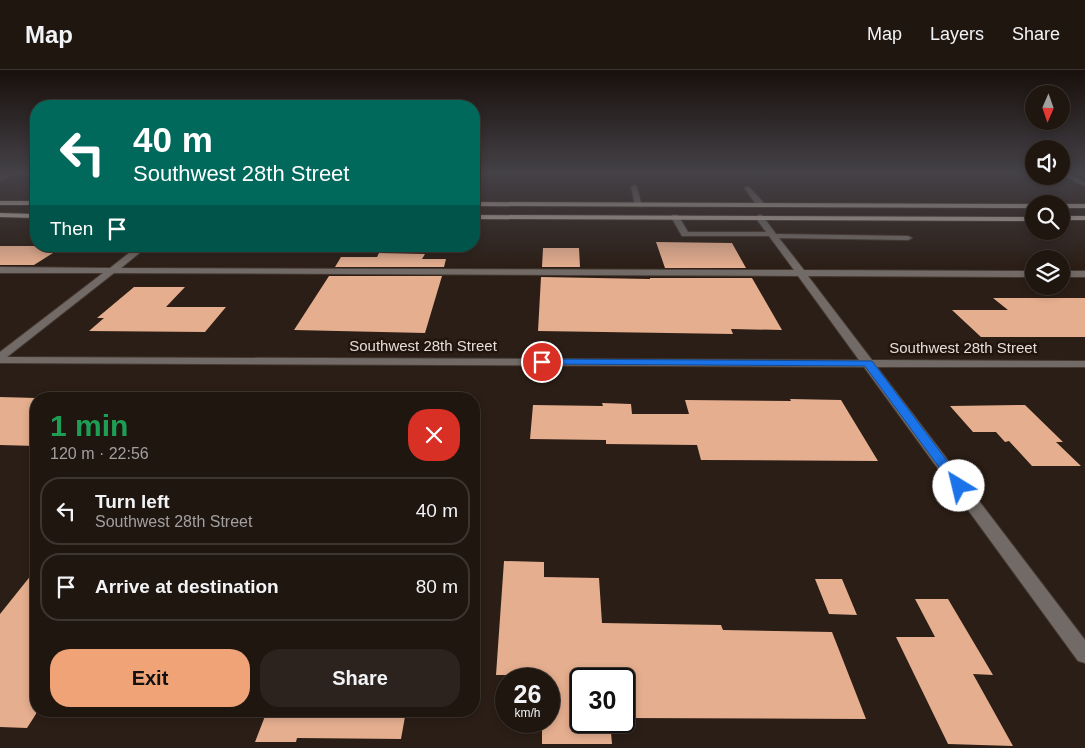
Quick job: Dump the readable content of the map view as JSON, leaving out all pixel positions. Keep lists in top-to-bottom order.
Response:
{
  "streets": {
    "street": ["Southwest 28th Street"]
  },
  "north": "bottom",
  "page": {
    "header": "Map",
    "nav": ["Map", "Layers", "Share"],
    "turn": ["40 m", "Southwest 28th Street"],
    "then": "Then",
    "heading": ["1 min", "120 m · 22:56"],
    "list": [
      {
        "name": "Turn left",
        "note": "Southwest 28th Street",
        "value": "40 m"
      },
      {
        "name": "Arrive at destination",
        "value": "80 m"
      }
    ],
    "buttons": ["Exit", "Share"],
    "speed": "26 km/h",
    "limit": "30"
  }
}
